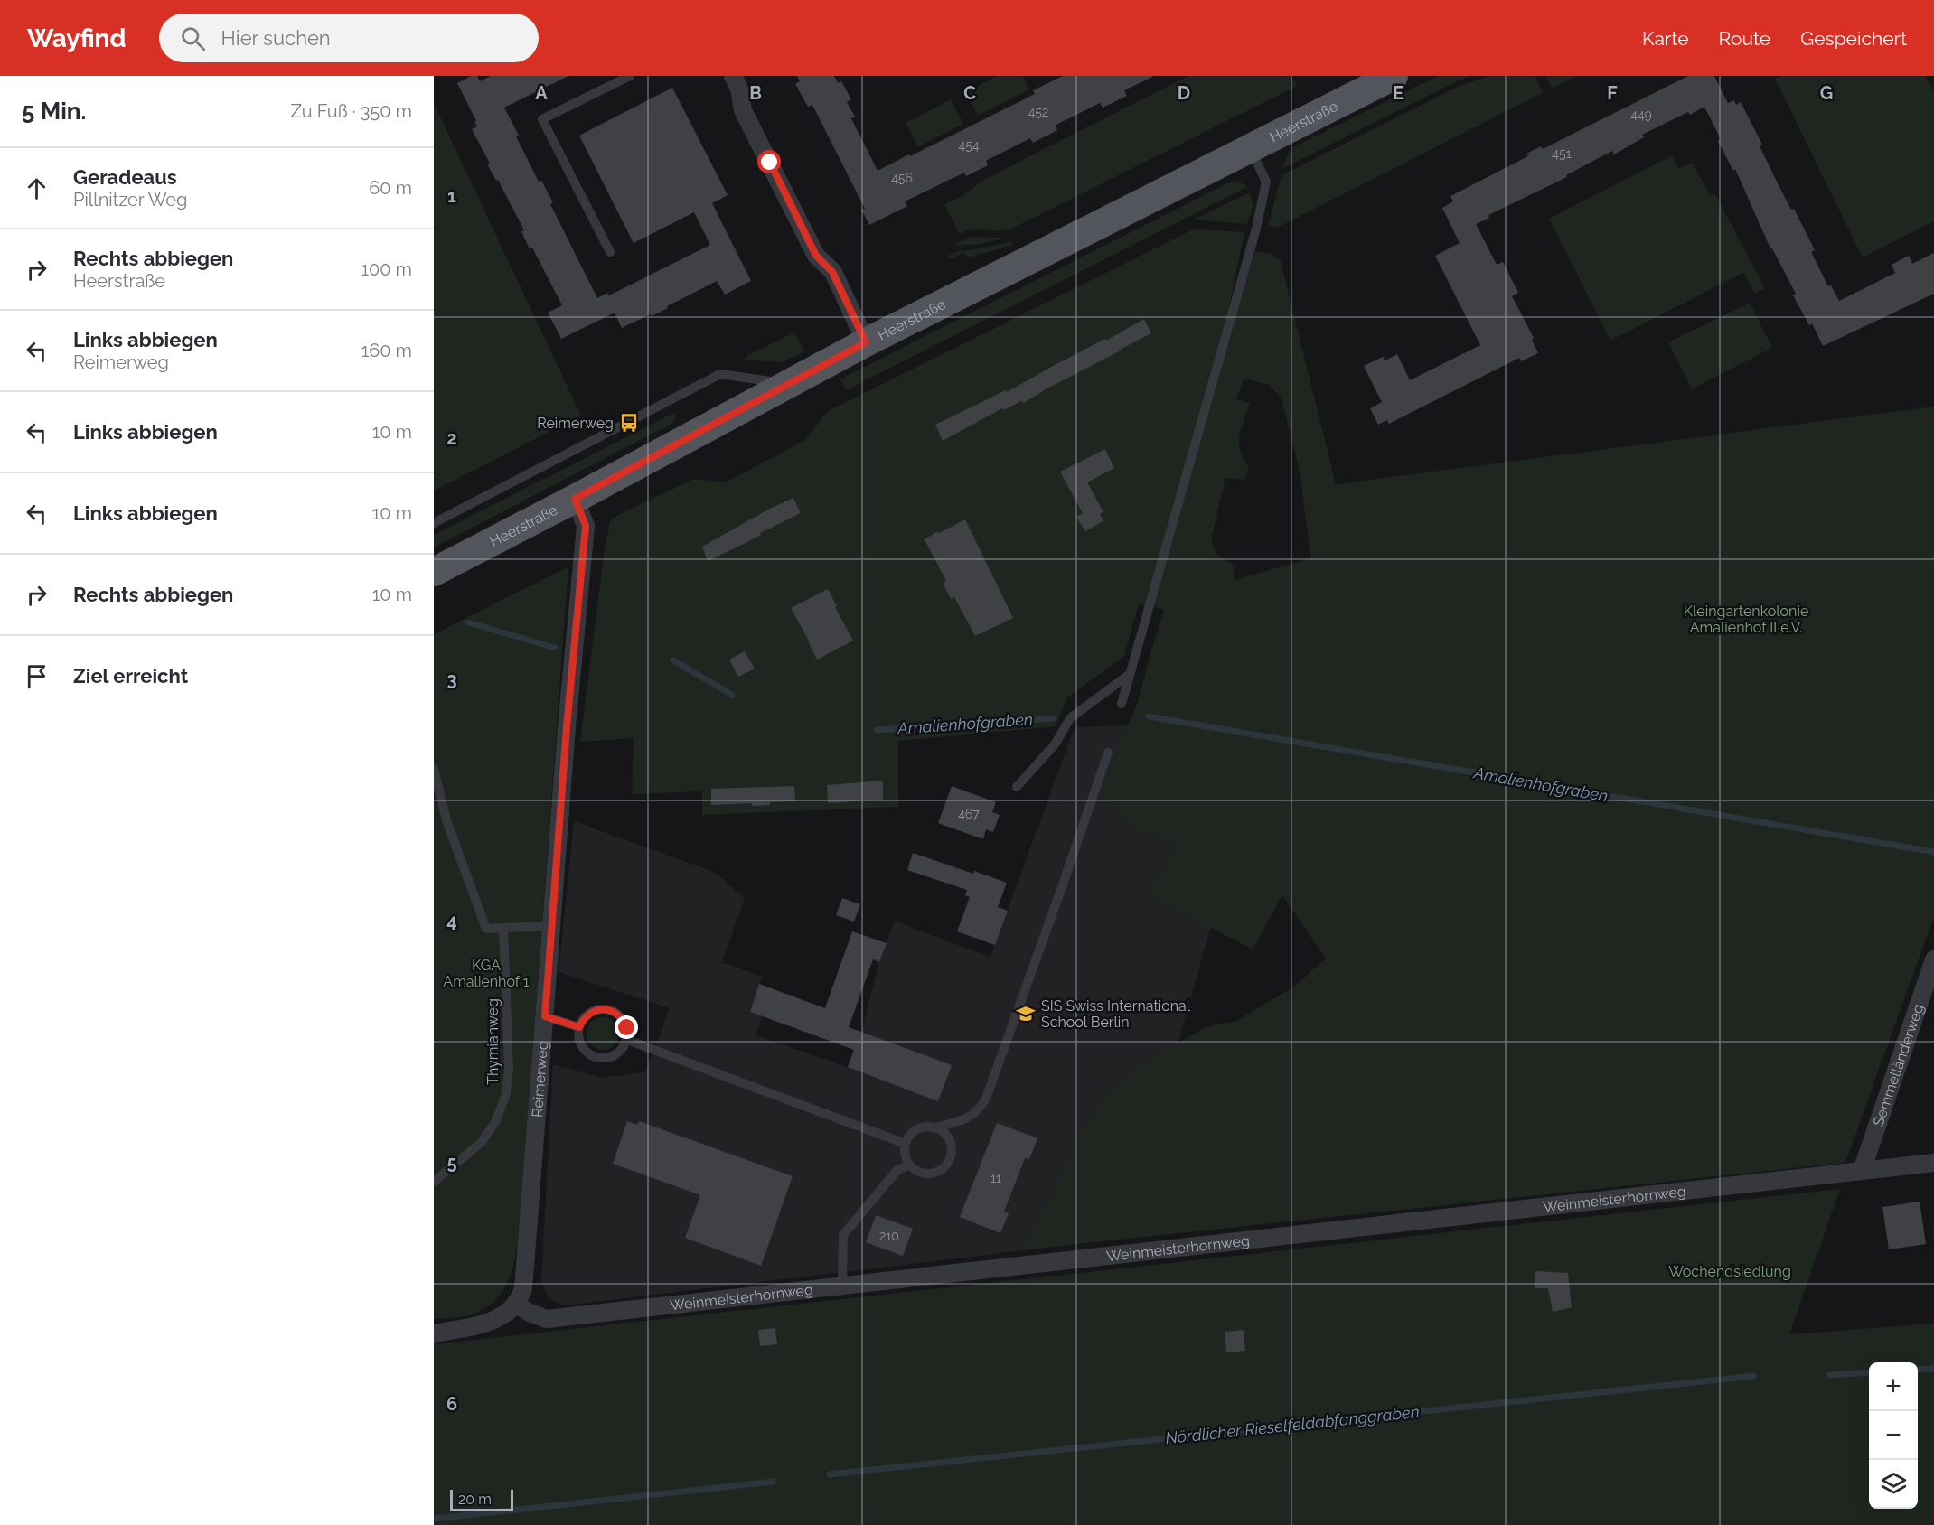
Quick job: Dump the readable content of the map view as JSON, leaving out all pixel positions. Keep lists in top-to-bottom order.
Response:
{
  "streets": {
    "main road": ["Heerstraße"],
    "street": ["Semmelländerweg", "Reimerweg", "Weinmeisterhornweg"],
    "lane": ["Thymianweg"]
  },
  "crossings": [
    ["Heerstraße", "Reimerweg"],
    ["Semmelländerweg", "Weinmeisterhornweg"],
    ["Reimerweg", "Weinmeisterhornweg"]
  ],
  "water": ["Amalienhofgraben", "Nördlicher Rieselfeldabfanggraben"],
  "parks": ["Kleingartenkolonie Amalienhof II e.V.", "KGA Amalienhof 1", "Wochendsiedlung"],
  "places": {
    "bus stop": ["Reimerweg"],
    "school or university": ["SIS Swiss International School Berlin"]
  },
  "house_numbers": [
    "452",
    "449",
    "454",
    "451",
    "456",
    "467",
    "11",
    "210"
  ],
  "scale_bar": "20 m",
  "page": {
    "header": "Wayfind",
    "search": "Hier suchen",
    "nav": ["Karte", "Route", "Gespeichert"],
    "heading": ["5 Min.", "Zu Fuß · 350 m"],
    "list": [
      ["Geradeaus", "Pillnitzer Weg", "60 m"],
      ["Rechts abbiegen", "Heerstraße", "100 m"],
      ["Links abbiegen", "Reimerweg", "160 m"],
      ["Links abbiegen", "10 m"],
      ["Links abbiegen", "10 m"],
      ["Rechts abbiegen", "10 m"],
      "Ziel erreicht"
    ],
    "map_buttons": ["+", "−"],
    "scale": "20 m"
  },
  "grid": {
    "columns": [
      "A",
      "B",
      "C",
      "D",
      "E",
      "F",
      "G"
    ],
    "rows": [
      "1",
      "2",
      "3",
      "4",
      "5",
      "6"
    ]
  }
}
